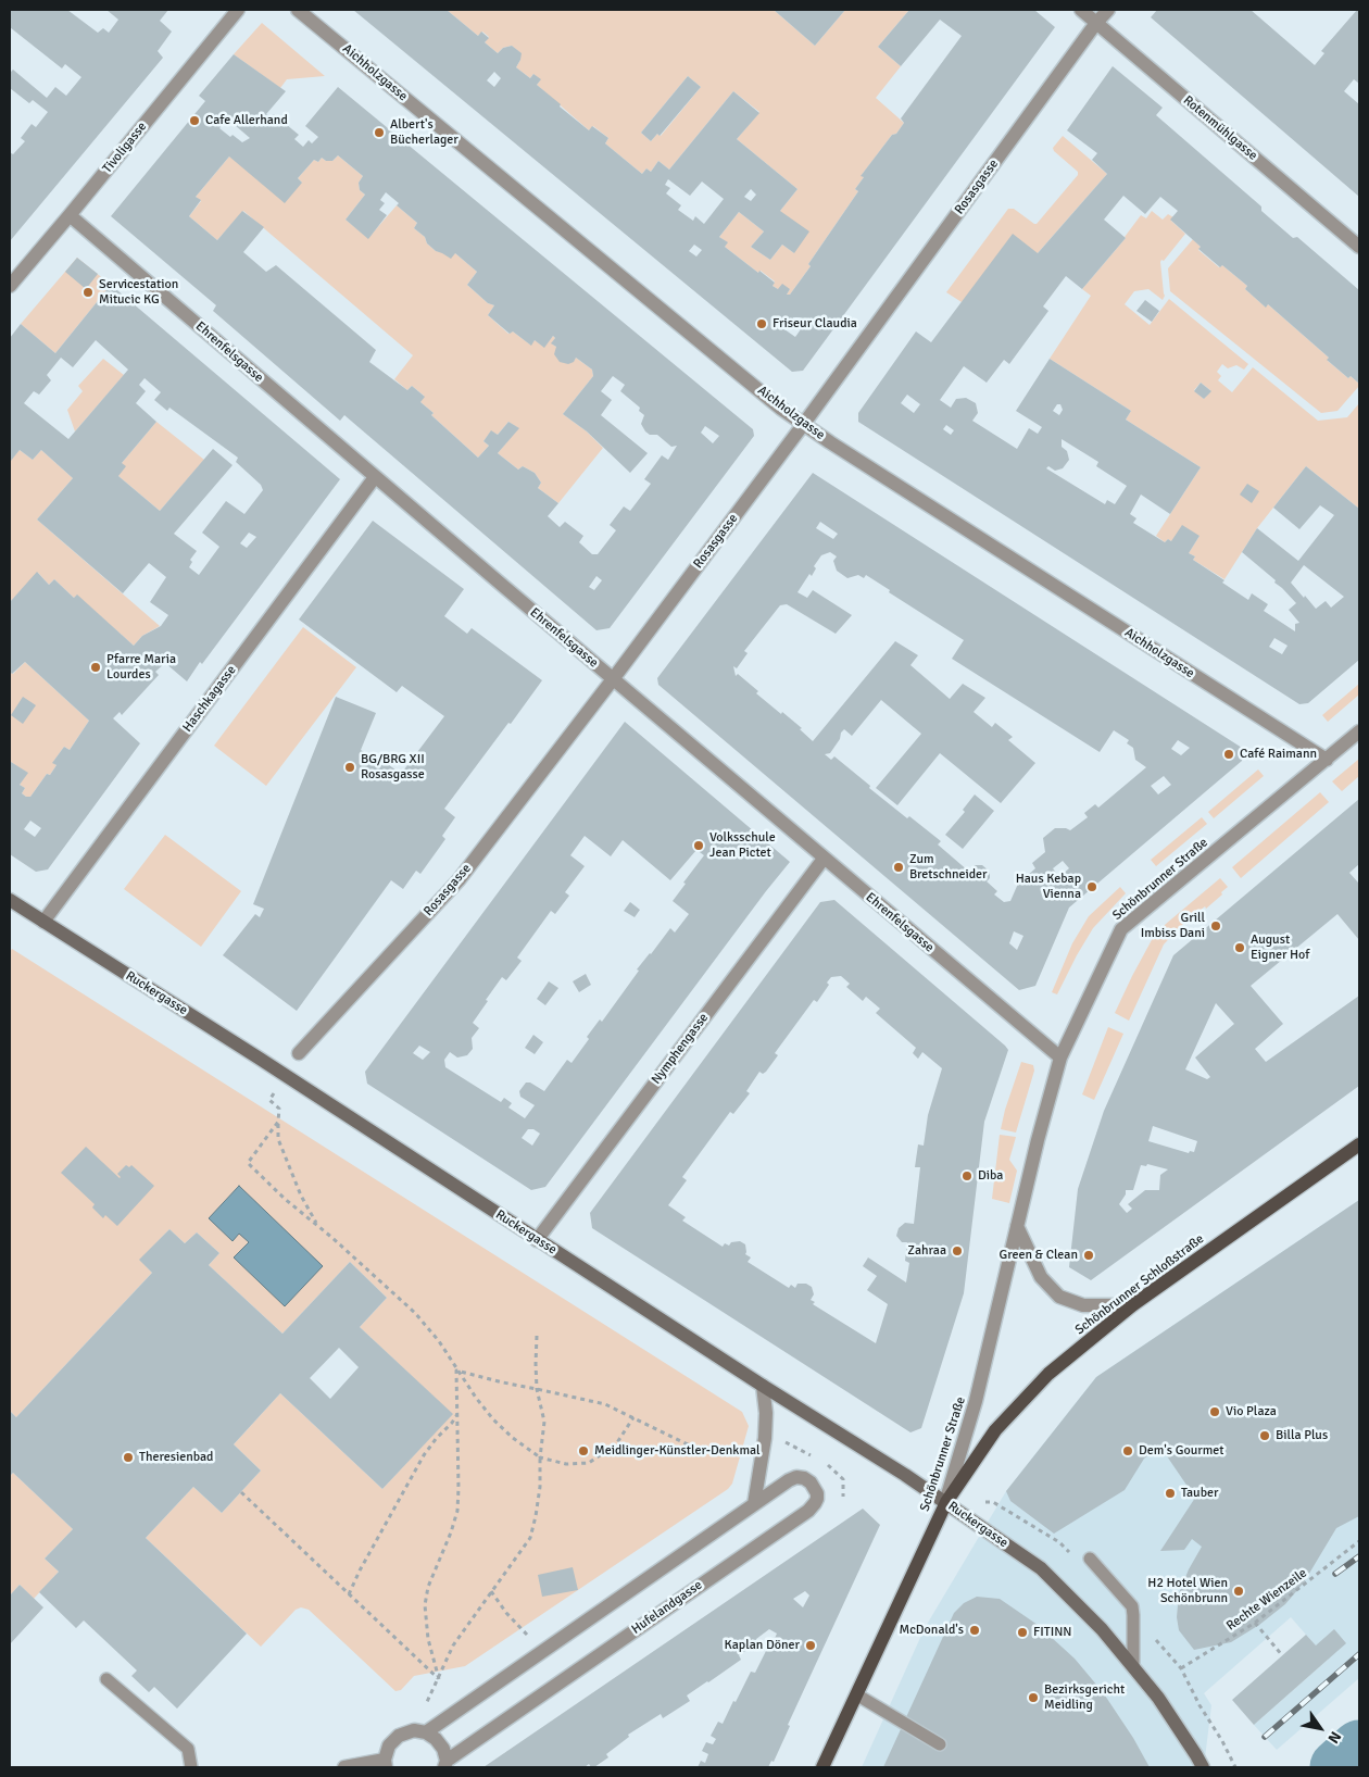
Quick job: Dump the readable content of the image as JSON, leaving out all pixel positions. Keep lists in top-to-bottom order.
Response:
{
  "streets": {
    "main road": ["Schönbrunner Straße", "Ruckergasse", "Schönbrunner Schloßstraße"],
    "street": [
      "Aichholzgasse",
      "Rotenmühlgasse",
      "Tivoligasse",
      "Rosasgasse",
      "Ehrenfelsgasse",
      "Haschkagasse",
      "Nymphengasse",
      "Hufelandgasse"
    ],
    "path": ["Rechte Wienzeile"]
  },
  "crossings": [
    ["Aichholzgasse", "Rosasgasse"],
    ["Aichholzgasse", "Schönbrunner Straße"],
    ["Rotenmühlgasse", "Rosasgasse"],
    ["Tivoligasse", "Ehrenfelsgasse"],
    ["Rosasgasse", "Ehrenfelsgasse"],
    ["Ehrenfelsgasse", "Haschkagasse"],
    ["Ehrenfelsgasse", "Schönbrunner Straße"],
    ["Ehrenfelsgasse", "Nymphengasse"],
    ["Haschkagasse", "Ruckergasse"],
    ["Schönbrunner Straße", "Ruckergasse"],
    ["Schönbrunner Straße", "Schönbrunner Schloßstraße"],
    ["Ruckergasse", "Nymphengasse"],
    ["Ruckergasse", "Schönbrunner Schloßstraße"]
  ],
  "places": [
    "Cafe Allerhand",
    "Albert's Bücherlager",
    "Servicestation Mitucic KG",
    "Friseur Claudia",
    "Pfarre Maria Lourdes",
    "Café Raimann",
    "BG/BRG XII Rosasgasse",
    "Volksschule Jean Pictet",
    "Zum Bretschneider",
    "Haus Kebap Vienna",
    "Grill Imbiss Dani",
    "August Eigner Hof",
    "Diba",
    "Zahraa",
    "Green & Clean",
    "Vio Plaza",
    "Billa Plus",
    "Meidlinger-Künstler-Denkmal",
    "Dem's Gourmet",
    "Theresienbad",
    "Tauber",
    "H2 Hotel Wien Schönbrunn",
    "McDonald's",
    "FITINN",
    "Kaplan Döner",
    "Bezirksgericht Meidling"
  ],
  "north": "bottom right"
}
